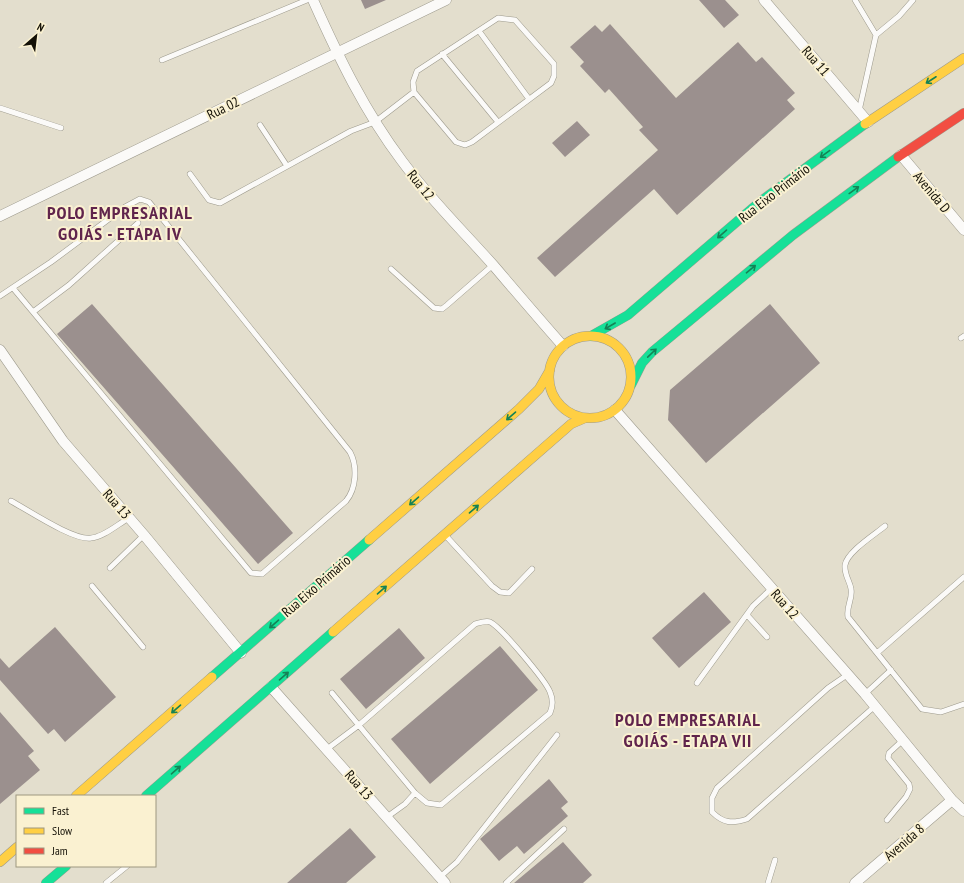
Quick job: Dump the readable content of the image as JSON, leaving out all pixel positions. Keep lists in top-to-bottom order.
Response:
{
  "streets": {
    "street": [
      "Rua 11",
      "Rua 02",
      "Rua 12",
      "Avenida D",
      "Rua Eixo Primário",
      "Rua 13",
      "Avenida 8"
    ]
  },
  "crossings": [
    ["Rua 11", "Rua Eixo Primário"],
    ["Rua 02", "Rua 12"],
    ["Rua 12", "Rua Eixo Primário"],
    ["Rua 12", "Avenida 8"],
    ["Rua Eixo Primário", "Rua 13"]
  ],
  "districts": ["POLO EMPRESARIAL GOIÁS - ETAPA IV", "POLO EMPRESARIAL GOIÁS - ETAPA VII"],
  "legend": ["Fast", "Slow", "Jam"],
  "north": "top right"
}
